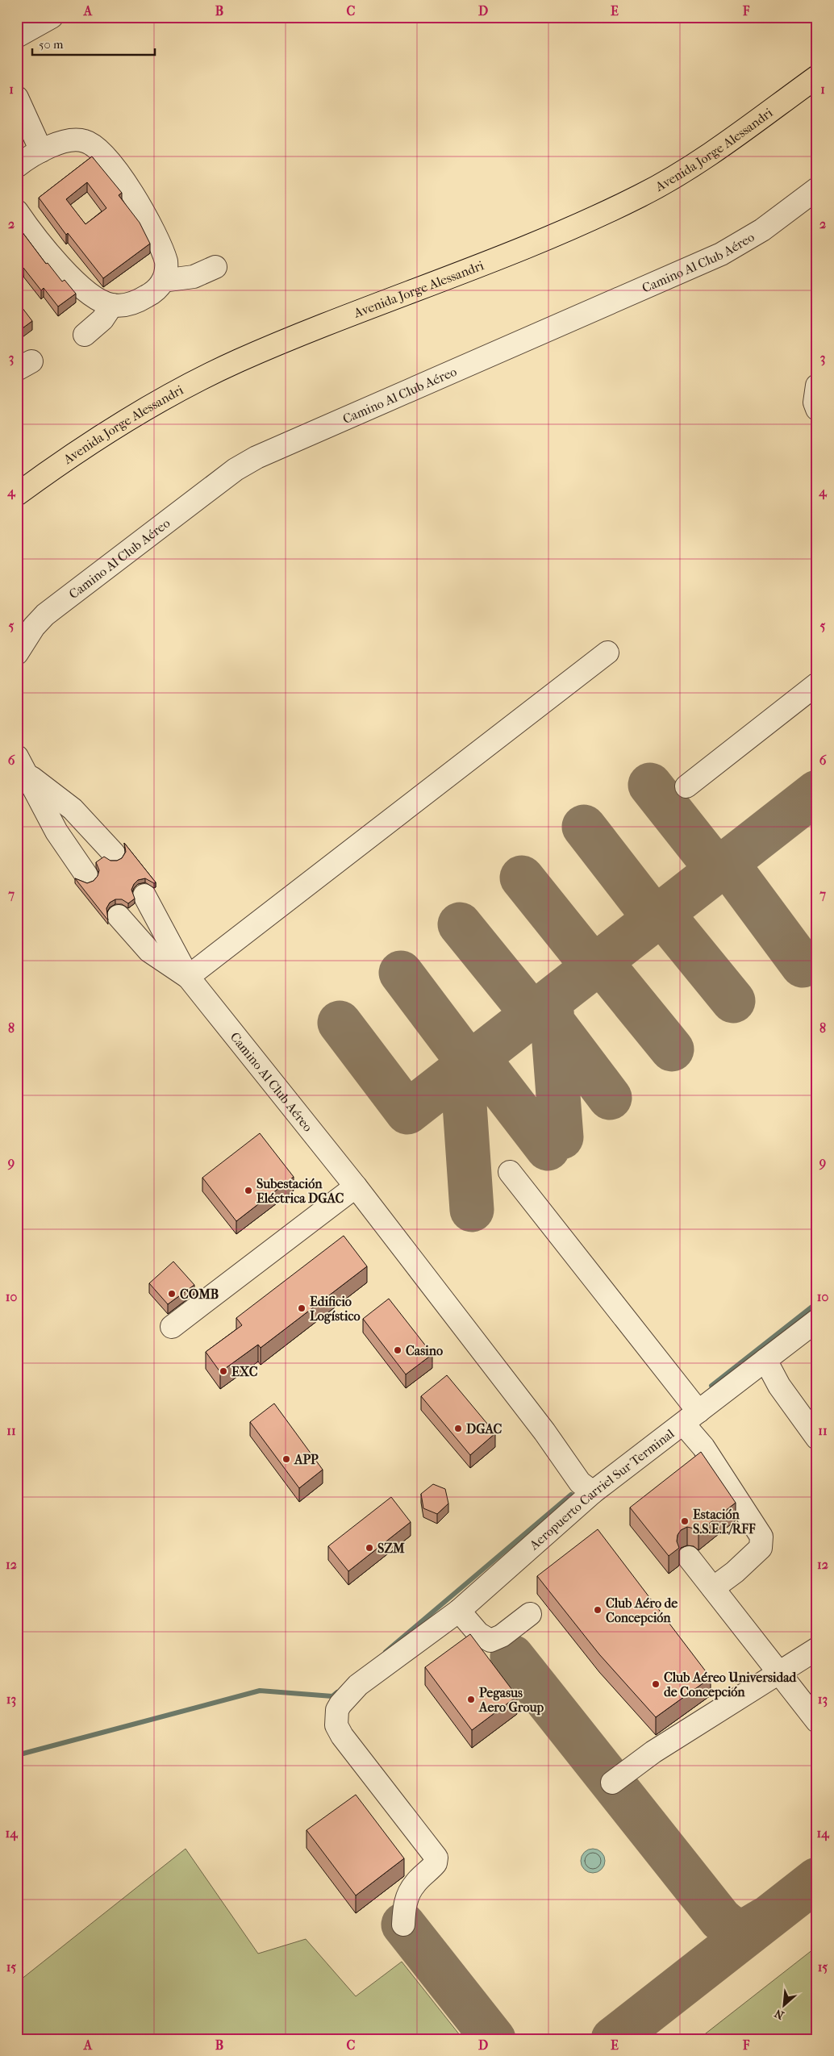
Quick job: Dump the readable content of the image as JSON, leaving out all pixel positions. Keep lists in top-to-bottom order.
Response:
{
  "streets": {
    "highway": ["Avenida Jorge Alessandri"],
    "street": ["Camino Al Club Aéreo", "Aeropuerto Carriel Sur Terminal"]
  },
  "crossings": [
    ["Camino Al Club Aéreo", "Aeropuerto Carriel Sur Terminal"]
  ],
  "places": [
    "Subestación Eléctrica DGAC",
    "COMB",
    "Edificio Logístico",
    "Casino",
    "EXC",
    "DGAC",
    "APP",
    "Estación S.S.E.I./RFF",
    "SZM",
    "Club Aéro de Concepción",
    "Club Aéreo Universidad de Concepción",
    "Pegasus Aero Group"
  ],
  "scale_bar": "50 m",
  "north": "bottom left",
  "grid": {
    "columns": [
      "A",
      "B",
      "C",
      "D",
      "E",
      "F"
    ],
    "rows": [
      "1",
      "2",
      "3",
      "4",
      "5",
      "6",
      "7",
      "8",
      "9",
      "10",
      "11",
      "12",
      "13",
      "14",
      "15"
    ]
  }
}
